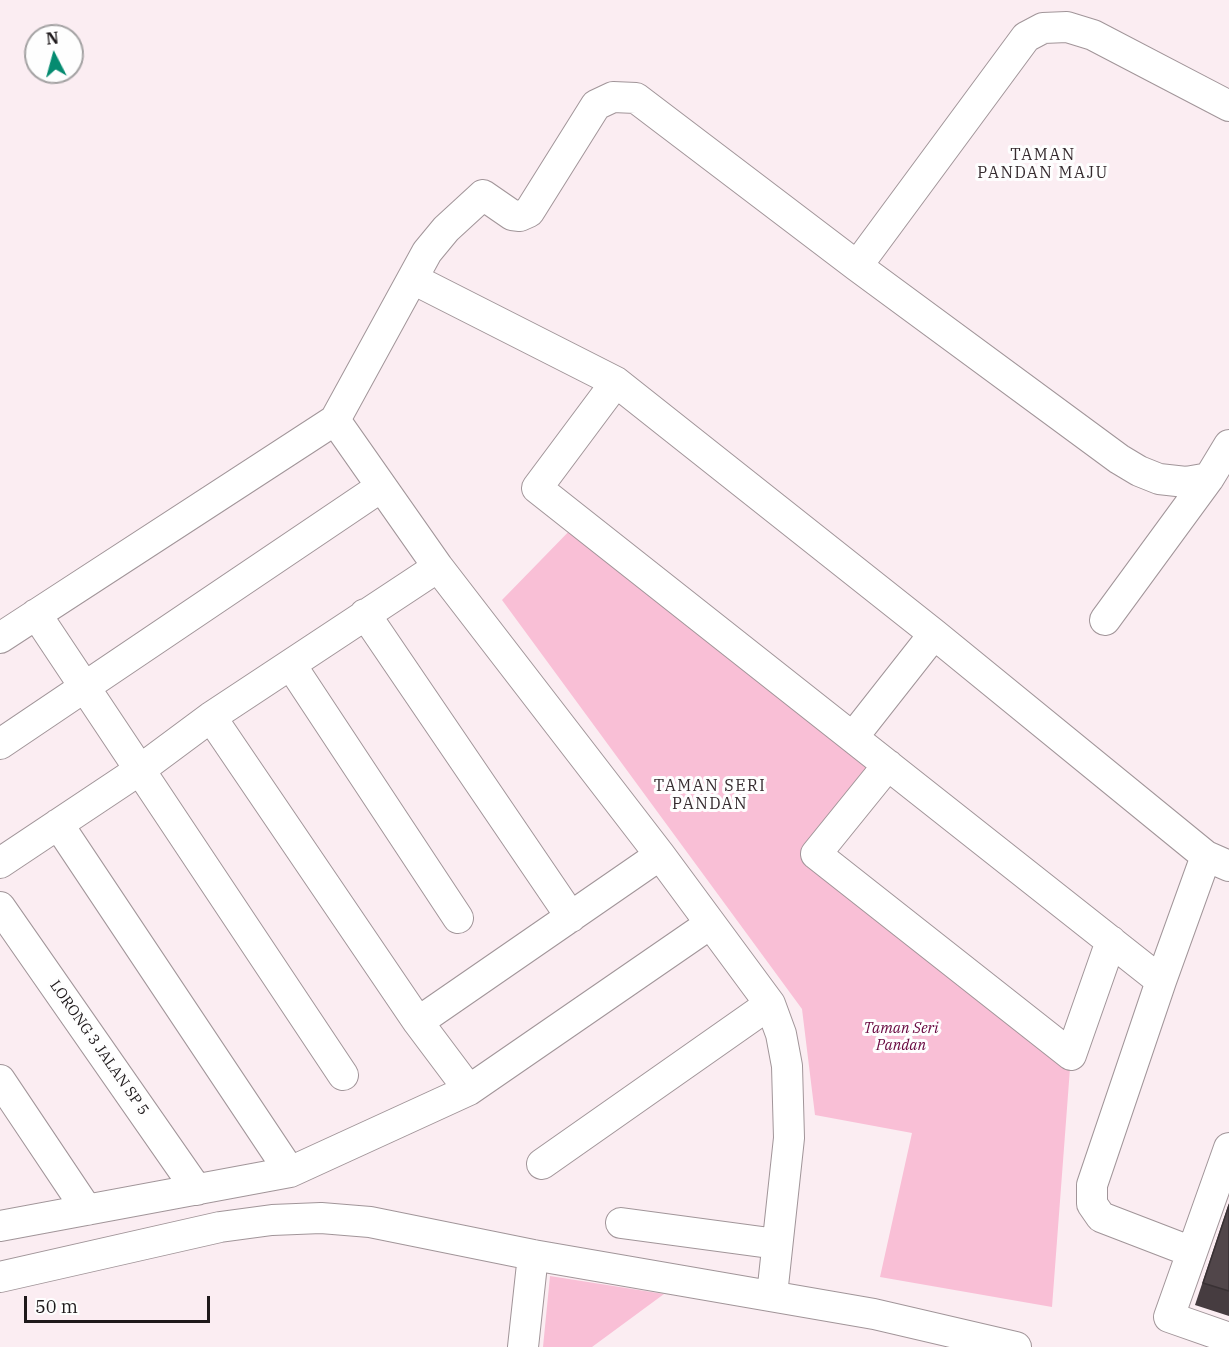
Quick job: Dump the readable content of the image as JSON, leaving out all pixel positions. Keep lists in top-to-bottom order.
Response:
{
  "streets": {
    "street": ["LORONG 3 JALAN SP 5"]
  },
  "districts": ["TAMAN PANDAN MAJU", "TAMAN SERI PANDAN"],
  "parks": ["Taman Seri Pandan"],
  "scale_bar": "50 m",
  "north": "top"
}
